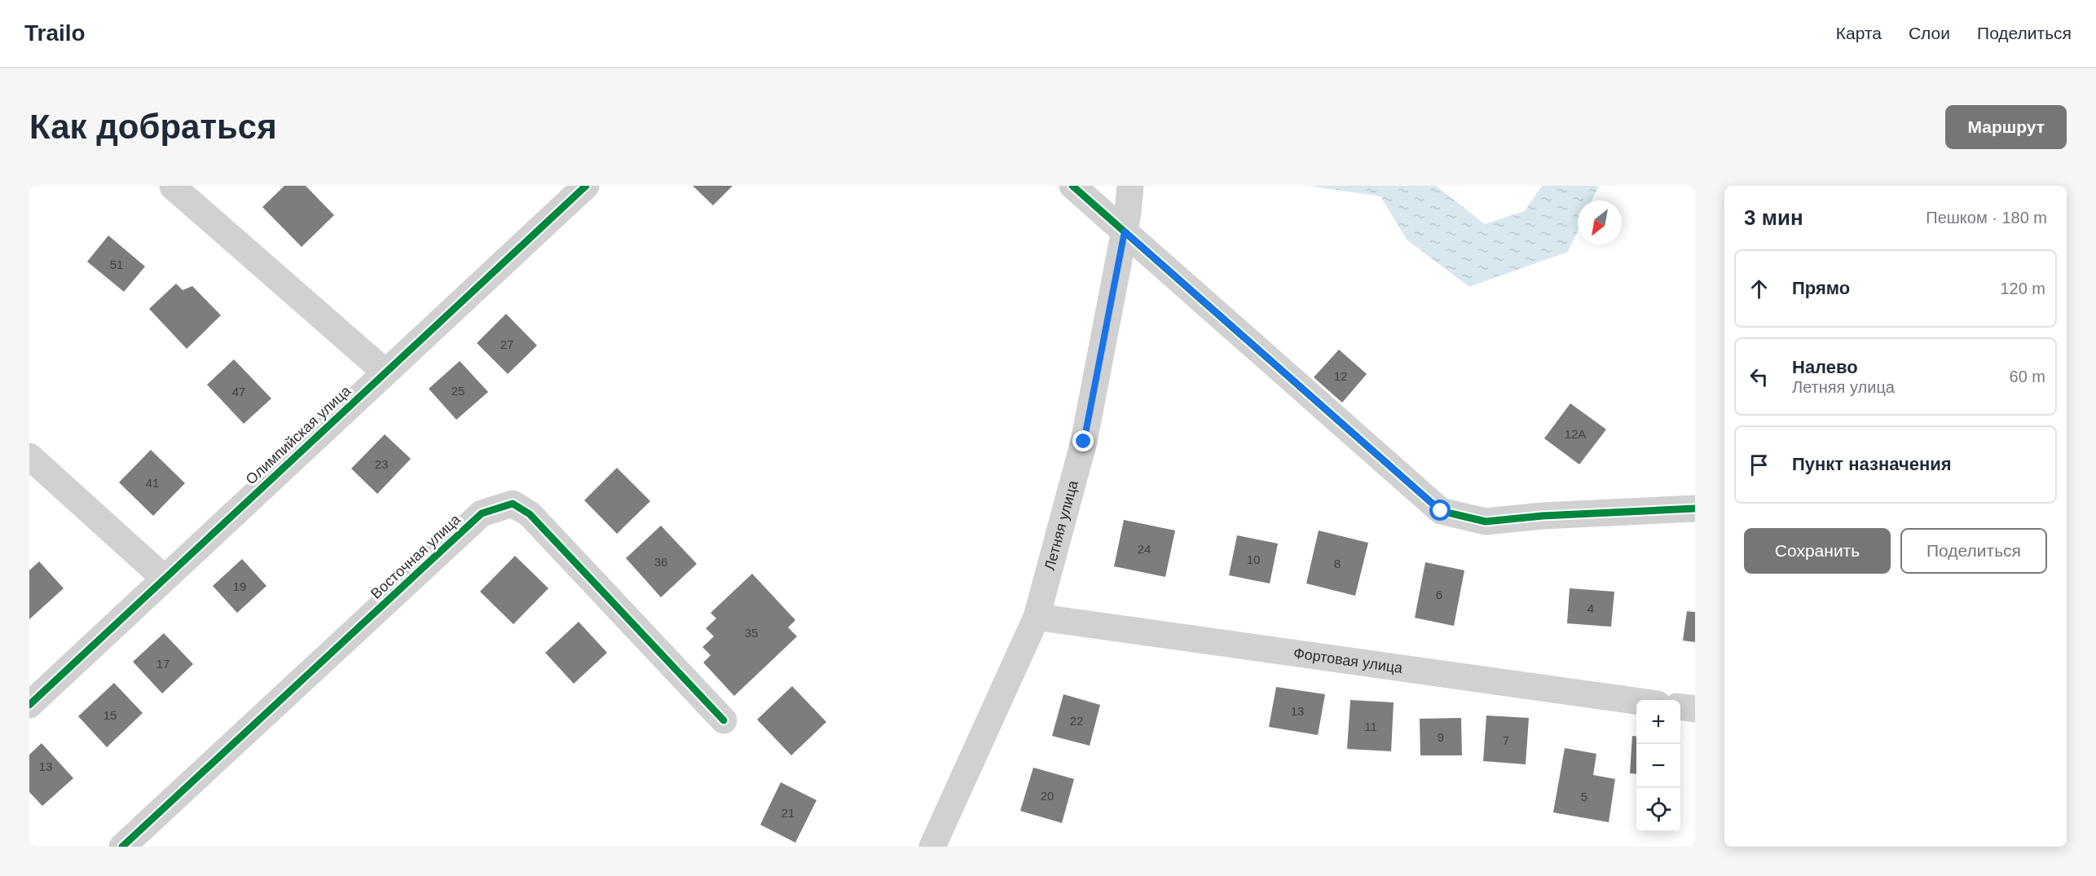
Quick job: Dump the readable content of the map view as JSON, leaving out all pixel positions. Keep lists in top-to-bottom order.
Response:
{
  "streets": {
    "street": [
      "Олимпийская улица",
      "Летняя улица",
      "Восточная улица",
      "Фортовая улица"
    ]
  },
  "crossings": [
    ["Летняя улица", "Фортовая улица"]
  ],
  "house_numbers": [
    "51",
    "27",
    "12",
    "25",
    "47",
    "12А",
    "23",
    "41",
    "24",
    "10",
    "36",
    "8",
    "19",
    "6",
    "4",
    "35",
    "17",
    "13",
    "15",
    "22",
    "11",
    "9",
    "7",
    "13",
    "20",
    "5",
    "21"
  ],
  "north": "bottom left",
  "page": {
    "header": "Trailo",
    "nav": ["Карта", "Слои", "Поделиться"],
    "buttons": [
      "Маршрут",
      ["Сохранить", "Поделиться"]
    ],
    "title": "Как добраться",
    "heading": ["3 мин", "Пешком · 180 m"],
    "list": [
      ["Прямо", "120 m"],
      ["Налево", "Летняя улица", "60 m"],
      "Пункт назначения"
    ],
    "map_buttons": ["+", "−"]
  }
}
